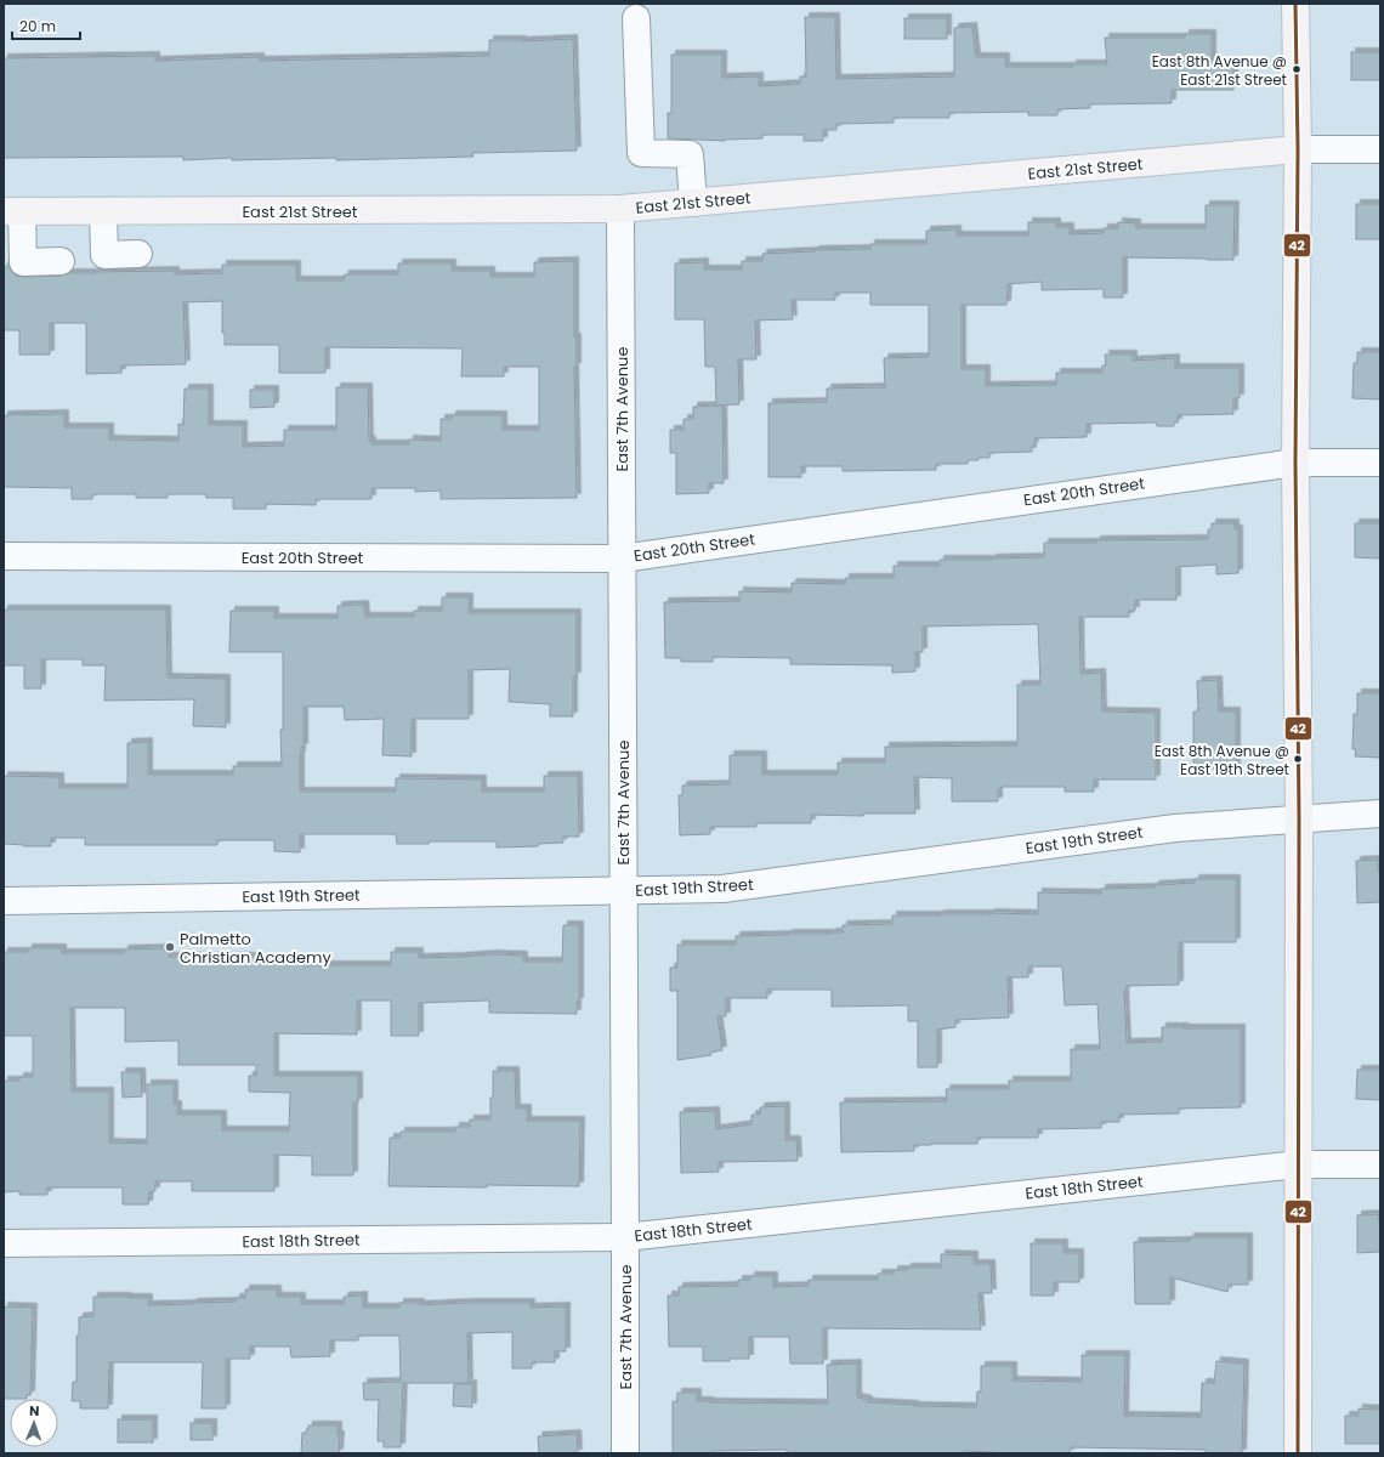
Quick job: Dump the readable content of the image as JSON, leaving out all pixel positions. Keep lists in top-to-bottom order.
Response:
{
  "streets": {
    "main road": ["East 21st Street"],
    "street": [
      "East 7th Avenue",
      "East 20th Street",
      "East 19th Street",
      "East 18th Street"
    ]
  },
  "crossings": [
    ["East 21st Street", "East 7th Avenue"],
    ["East 7th Avenue", "East 20th Street"],
    ["East 7th Avenue", "East 19th Street"],
    ["East 7th Avenue", "East 18th Street"]
  ],
  "places": ["East 8th Avenue @ East 21st Street", "East 8th Avenue @ East 19th Street", "Palmetto Christian Academy"],
  "lines": ["transit line 42"],
  "scale_bar": "20 m",
  "north": "top"
}
